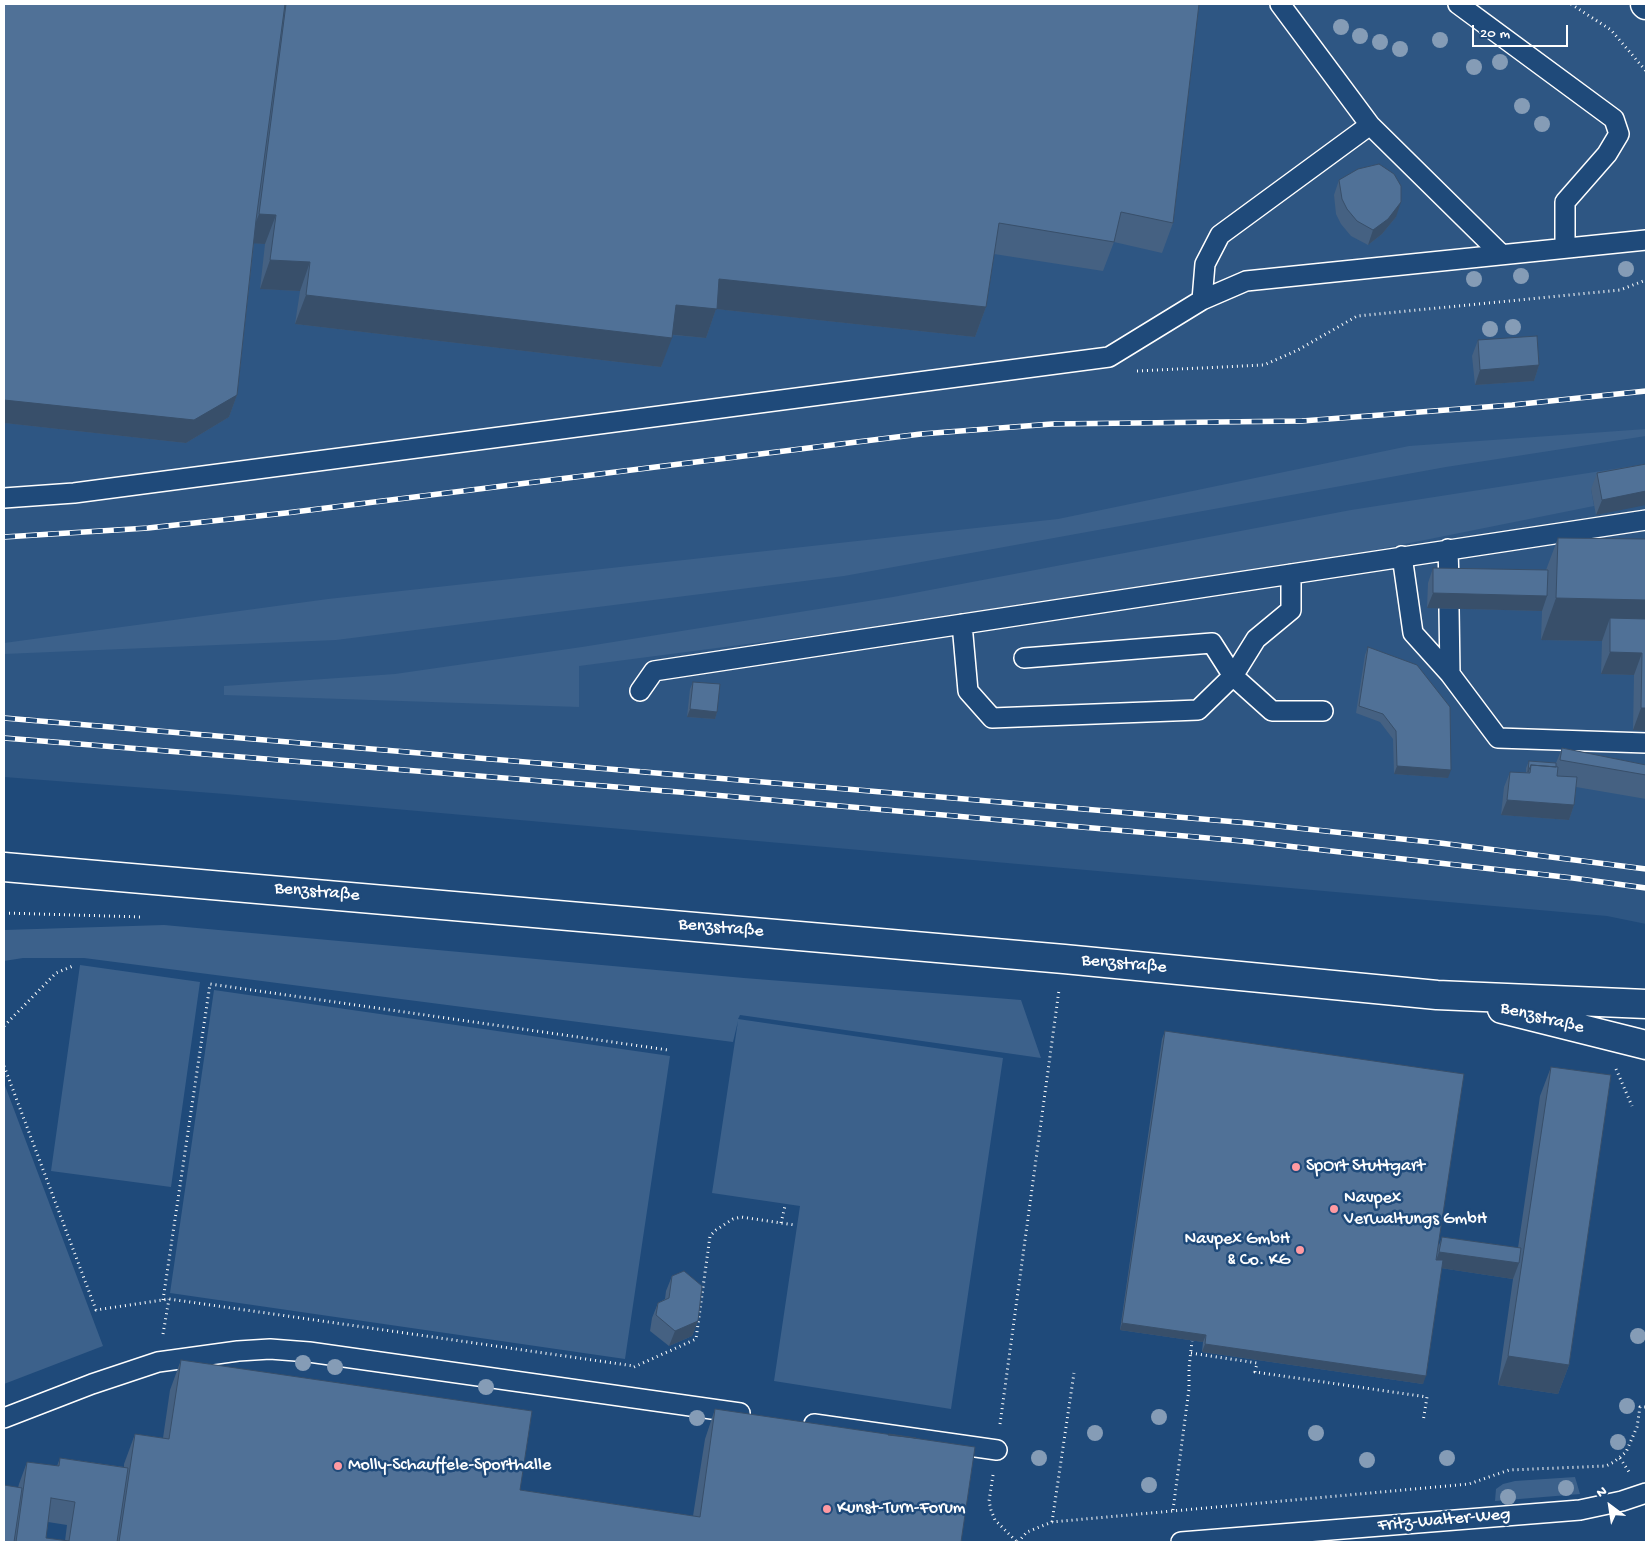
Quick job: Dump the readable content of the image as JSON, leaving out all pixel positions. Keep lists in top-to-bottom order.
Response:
{
  "streets": {
    "main road": ["Benzstraße"],
    "lane": ["Fritz-Walter-Weg"]
  },
  "places": [
    "SpOrt Stuttgart",
    "Navpex Verwaltungs GmbH",
    "Navpex GmbH & Co. KG",
    "Molly-Schauffele-Sporthalle",
    "Kunst-Turn-Forum"
  ],
  "scale_bar": "20 m",
  "north": "top left"
}
